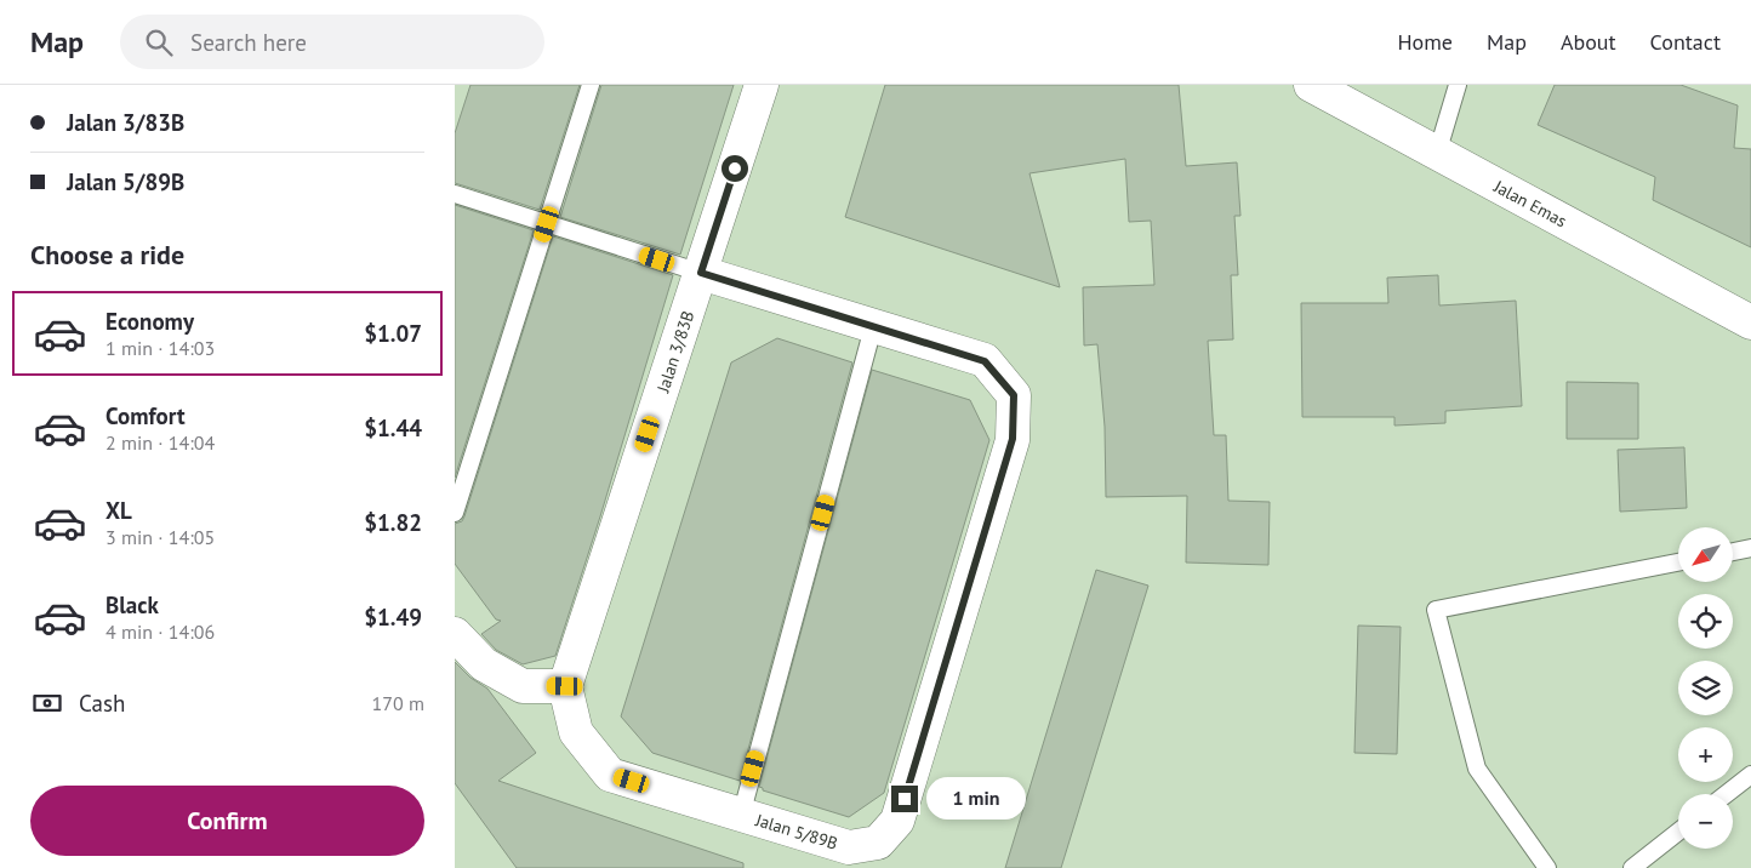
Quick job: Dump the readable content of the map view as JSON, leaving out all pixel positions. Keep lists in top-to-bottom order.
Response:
{
  "streets": {
    "street": ["Jalan Emas", "Jalan 3/83B", "Jalan 5/89B"]
  },
  "crossings": [
    ["Jalan 3/83B", "Jalan 5/89B"]
  ],
  "north": "bottom left",
  "page": {
    "header": "Map",
    "search": "Search here",
    "nav": [
      "Home",
      "Map",
      "About",
      "Contact"
    ],
    "banner": ["Jalan 3/83B", "Jalan 5/89B"],
    "heading": "Choose a ride",
    "list": [
      {
        "name": "Economy",
        "note": "1 min · 14:03",
        "value": "$1.07"
      },
      {
        "name": "Comfort",
        "note": "2 min · 14:04",
        "value": "$1.44"
      },
      {
        "name": "XL",
        "note": "3 min · 14:05",
        "value": "$1.82"
      },
      {
        "name": "Black",
        "note": "4 min · 14:06",
        "value": "$1.49"
      }
    ],
    "map_buttons": ["+", "−"],
    "pay": ["Cash", "170 m"],
    "buttons": "Confirm",
    "bubble": "1 min"
  }
}
